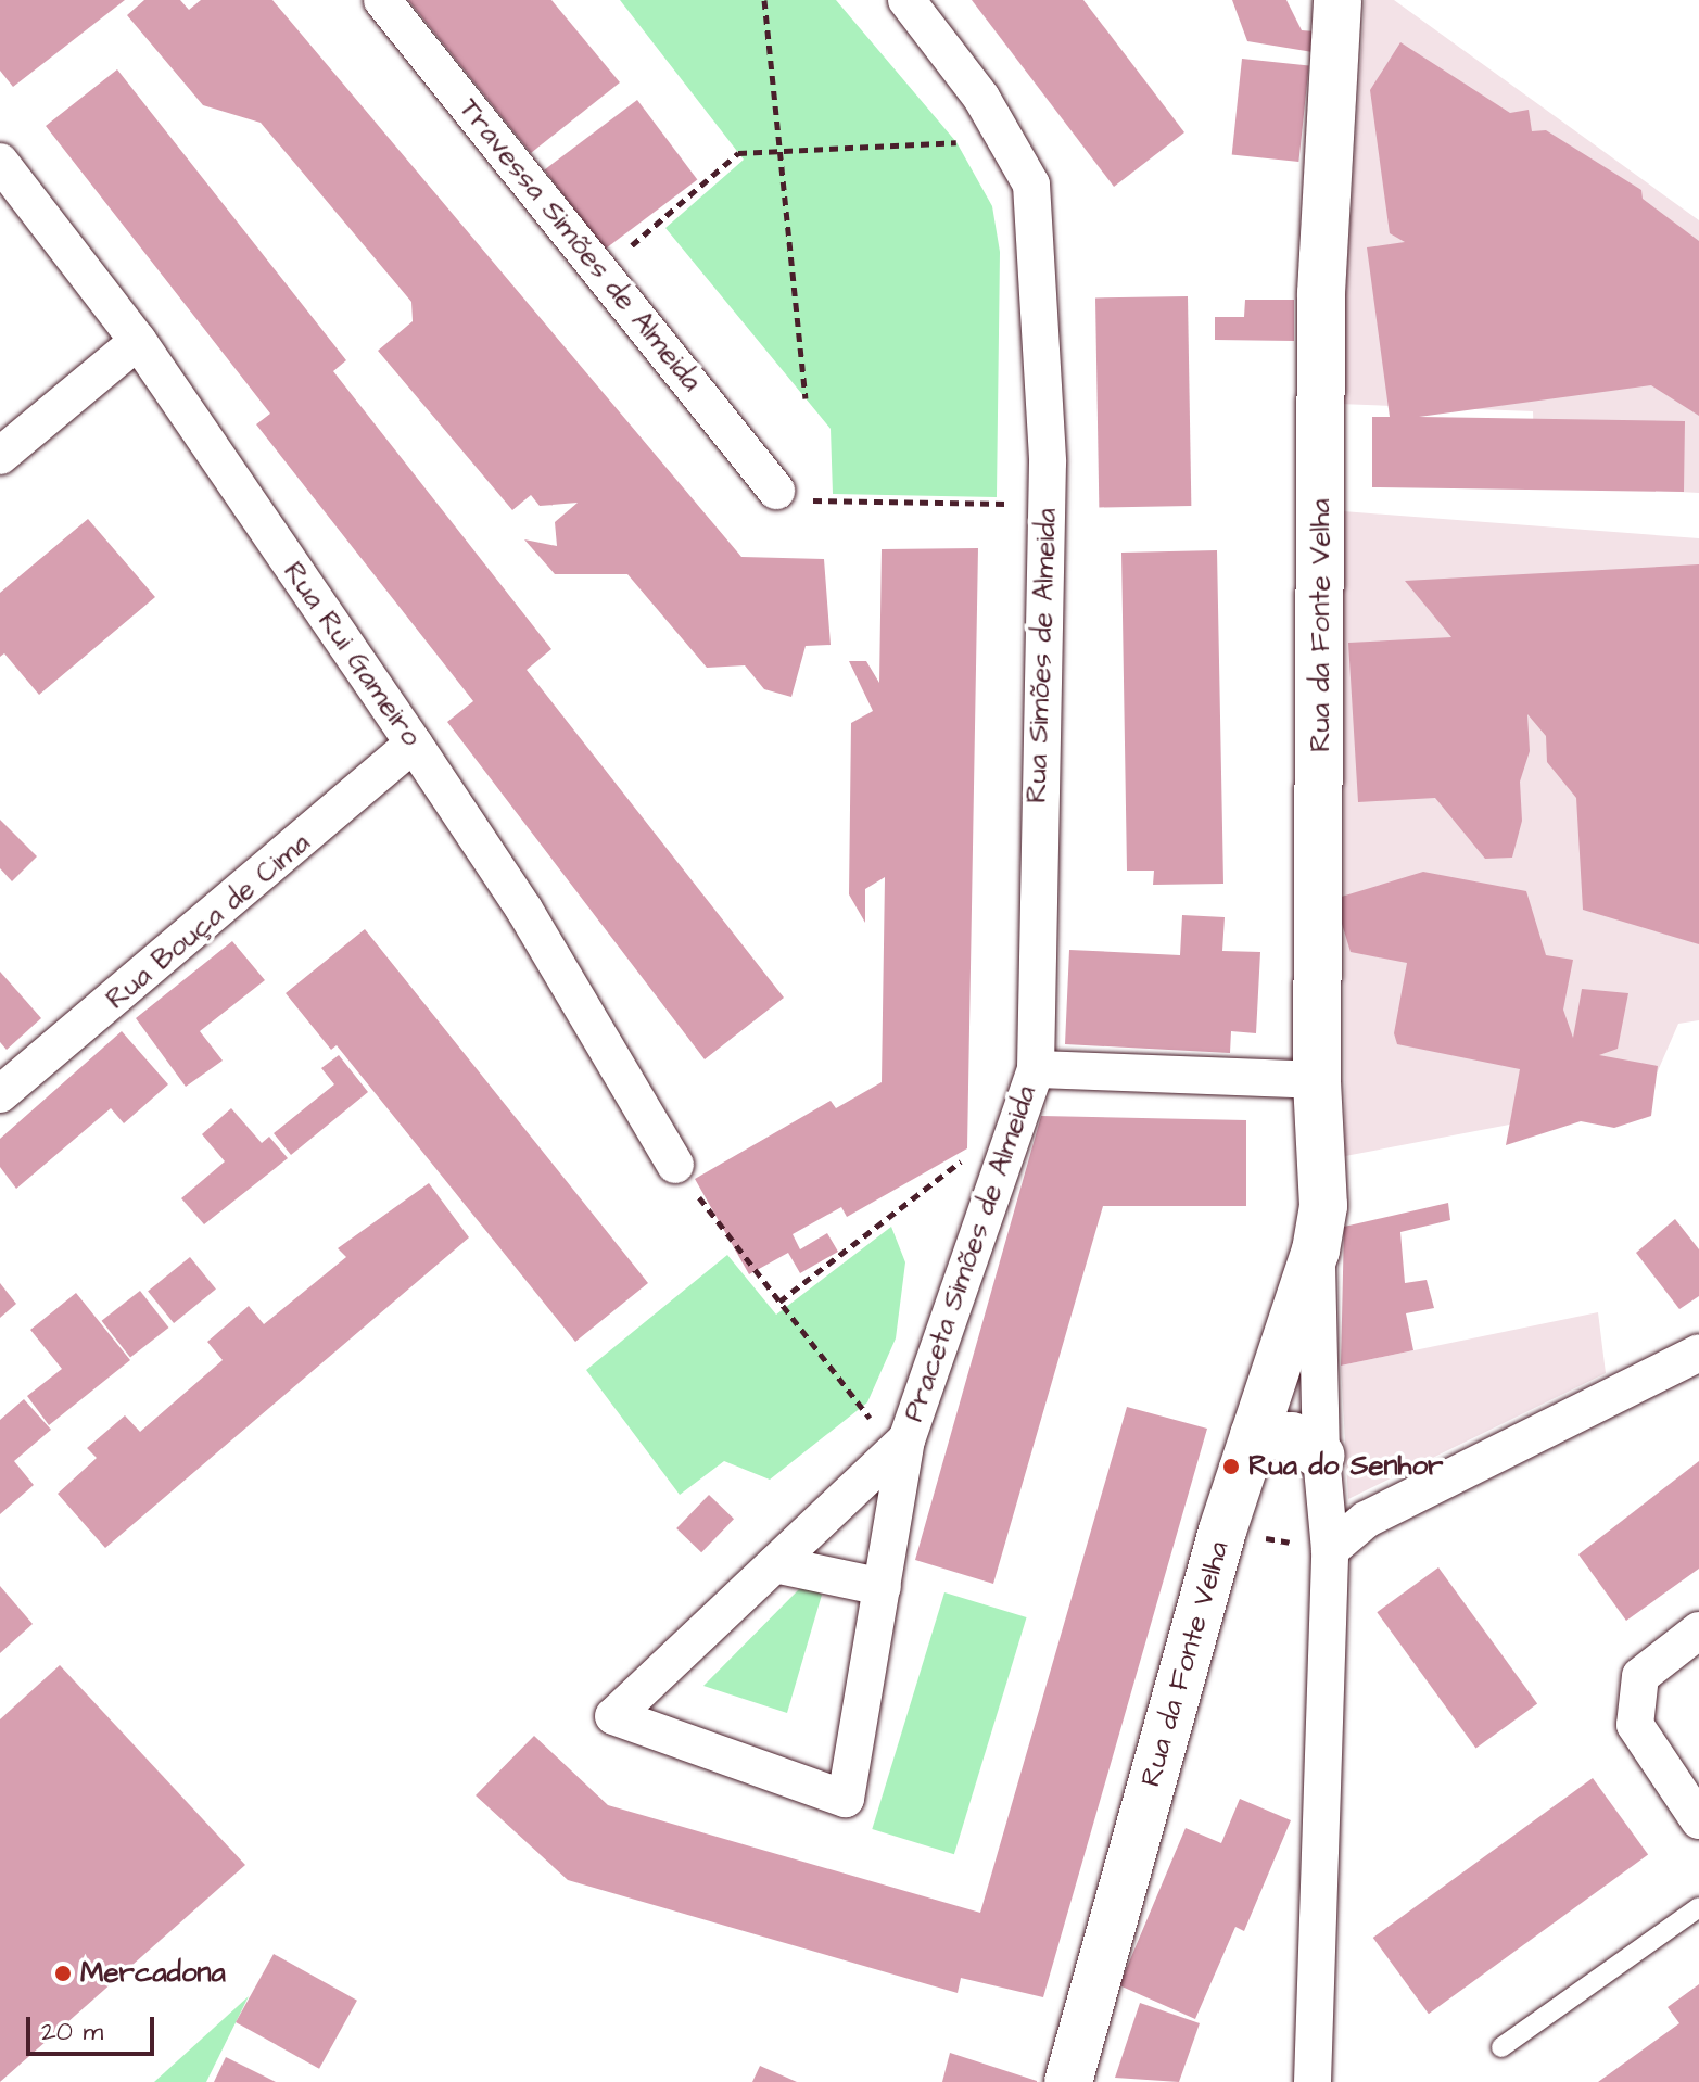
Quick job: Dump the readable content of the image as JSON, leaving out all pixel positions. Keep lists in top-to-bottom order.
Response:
{
  "streets": {
    "street": [
      "Travessa Simões de Almeida",
      "Rua da Fonte Velha",
      "Rua Rui Gameiro",
      "Rua Simões de Almeida",
      "Rua Bouça de Cima",
      "Praceta Simões de Almeida"
    ]
  },
  "crossings": [
    ["Rua Rui Gameiro", "Rua Bouça de Cima"],
    ["Rua Simões de Almeida", "Praceta Simões de Almeida"]
  ],
  "places": ["Rua do Senhor", "Mercadona"],
  "scale_bar": "20 m"
}
